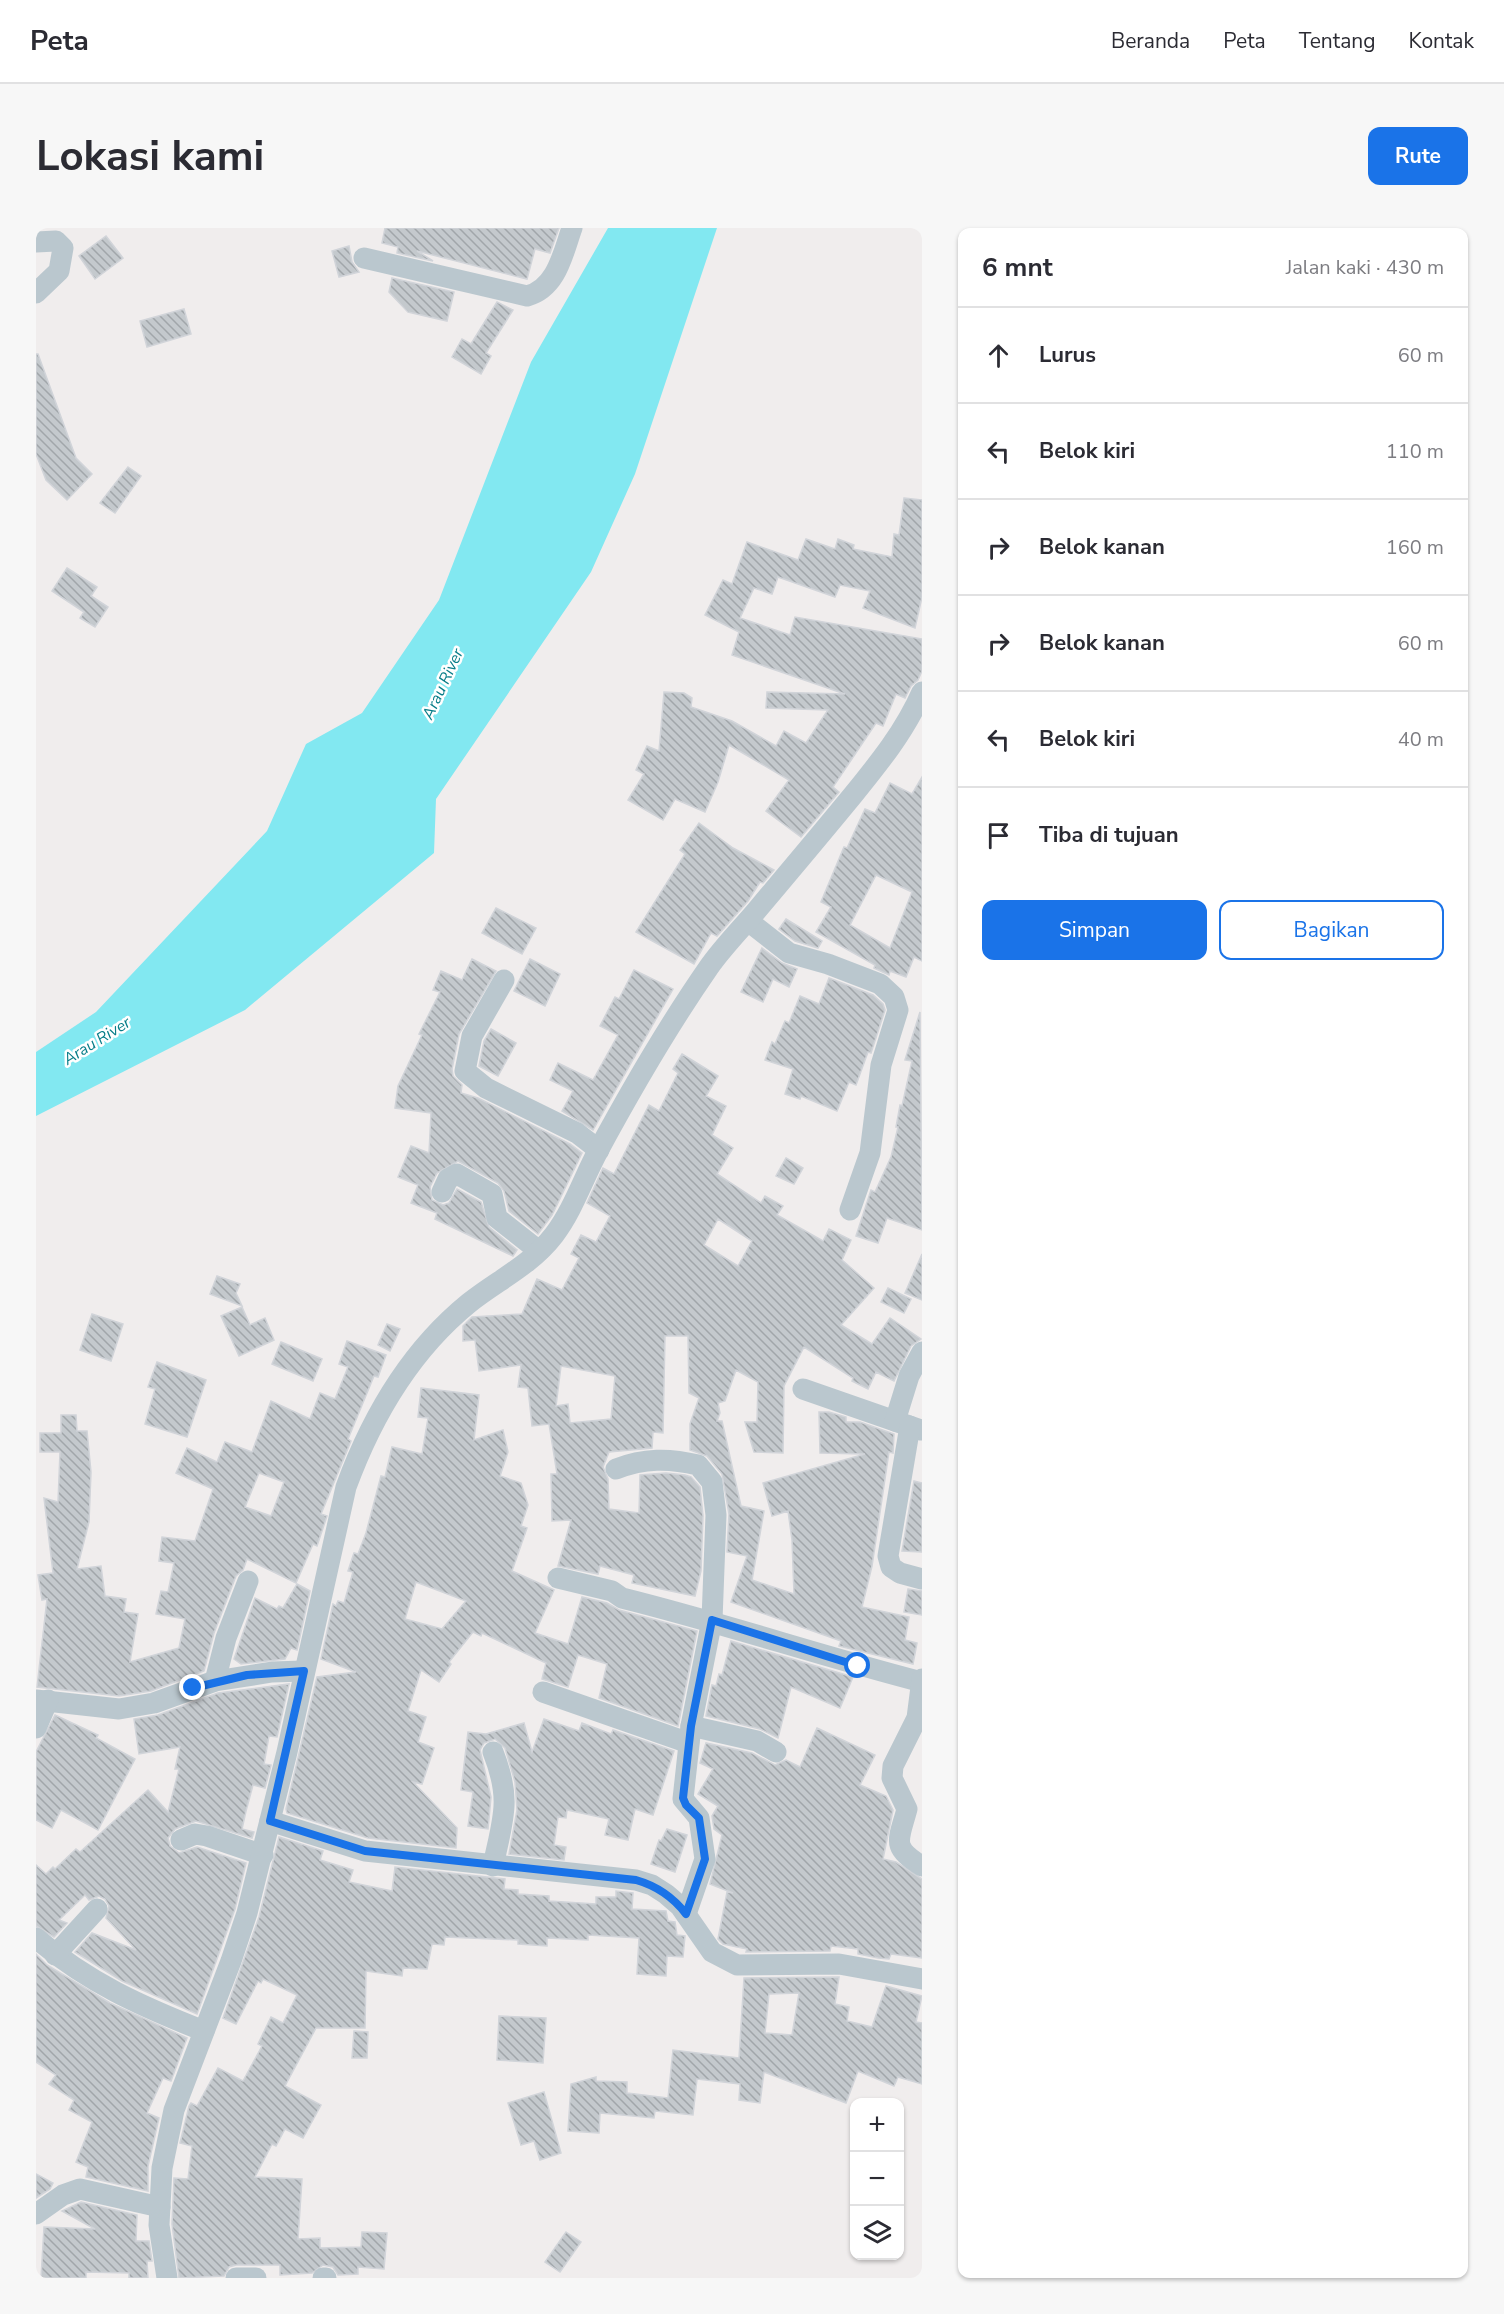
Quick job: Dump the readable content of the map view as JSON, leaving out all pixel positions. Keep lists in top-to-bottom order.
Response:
{
  "water": ["Arau River"],
  "page": {
    "header": "Peta",
    "nav": [
      "Beranda",
      "Peta",
      "Tentang",
      "Kontak"
    ],
    "buttons": [
      "Rute",
      ["Simpan", "Bagikan"]
    ],
    "title": "Lokasi kami",
    "heading": ["6 mnt", "Jalan kaki · 430 m"],
    "list": [
      ["Lurus", "60 m"],
      ["Belok kiri", "110 m"],
      ["Belok kanan", "160 m"],
      ["Belok kanan", "60 m"],
      ["Belok kiri", "40 m"],
      "Tiba di tujuan"
    ],
    "map_buttons": ["+", "−"]
  }
}
